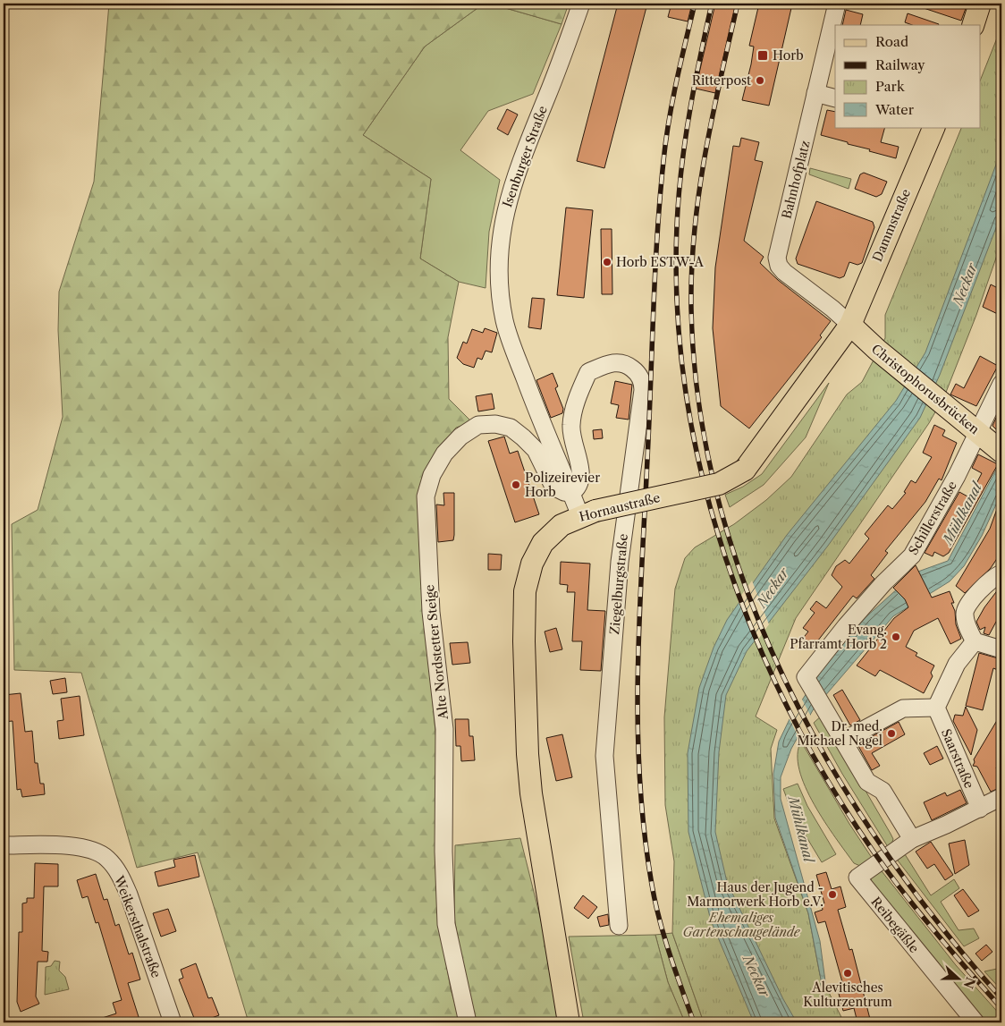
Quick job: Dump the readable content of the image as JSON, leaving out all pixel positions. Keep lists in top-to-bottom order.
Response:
{
  "streets": {
    "main road": ["Dammstraße", "Christophorusbrücken", "Hornaustraße"],
    "street": [
      "Isenburger Straße",
      "Bahnhofplatz",
      "Schillerstraße",
      "Ziegelburgstraße",
      "Alte Nordstetter Steige",
      "Saarstraße",
      "Reibegäßle",
      "Weikersthalstraße"
    ]
  },
  "crossings": [
    ["Isenburger Straße", "Hornaustraße"],
    ["Isenburger Straße", "Ziegelburgstraße"],
    ["Isenburger Straße", "Alte Nordstetter Steige"],
    ["Bahnhofplatz", "Dammstraße"],
    ["Bahnhofplatz", "Christophorusbrücken"],
    ["Bahnhofplatz", "Hornaustraße"],
    ["Dammstraße", "Christophorusbrücken"],
    ["Dammstraße", "Hornaustraße"],
    ["Christophorusbrücken", "Hornaustraße"],
    ["Christophorusbrücken", "Schillerstraße"],
    ["Ziegelburgstraße", "Alte Nordstetter Steige"],
    ["Saarstraße", "Reibegäßle"]
  ],
  "water": ["Neckar", "Mühlkanal"],
  "parks": ["Ehemaliges Gartenschaugelände"],
  "places": {
    "transit": ["Horb"],
    "other": [
      "Ritterpost",
      "Horb ESTW-A",
      "Polizeirevier Horb",
      "Evang. Pfarramt Horb 2",
      "Dr. med. Michael Nagel",
      "Haus der Jugend - Marmorwerk Horb e.V.",
      "Alevitisches Kulturzentrum"
    ]
  },
  "legend": [
    "Road",
    "Railway",
    "Park",
    "Water"
  ],
  "north": "right"
}
